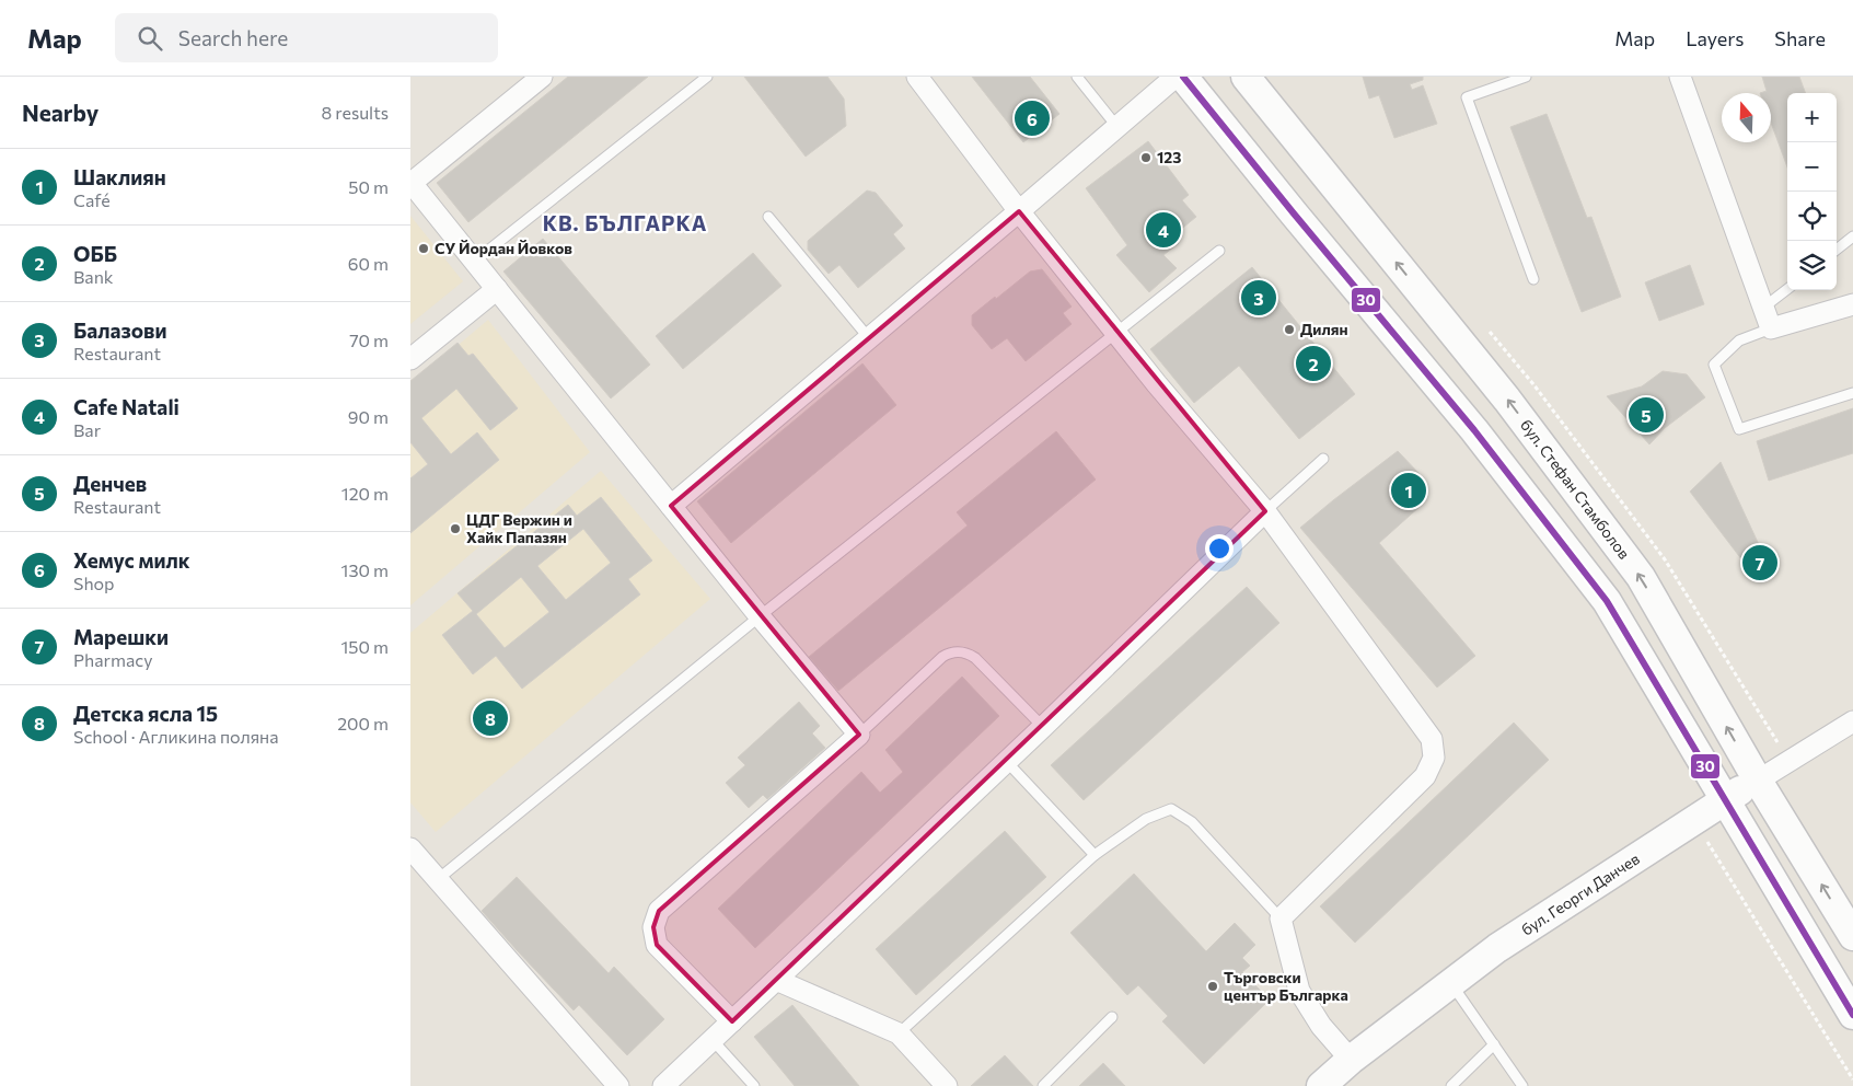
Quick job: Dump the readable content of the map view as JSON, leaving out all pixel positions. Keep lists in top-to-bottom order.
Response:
{
  "streets": {
    "main road": ["бул. Стефан Стамболов", "бул. Георги Данчев"]
  },
  "crossings": [
    ["бул. Стефан Стамболов", "бул. Георги Данчев"]
  ],
  "districts": ["КВ. БЪЛГАРКА"],
  "places": [
    "123",
    "СУ Йордан Йовков",
    "Дилян",
    "ЦДГ Вержин и Хайк Папазян",
    "Търговски център Българка"
  ],
  "lines": ["transit line 30"],
  "north": "top",
  "page": {
    "header": "Map",
    "search": "Search here",
    "nav": ["Map", "Layers", "Share"],
    "heading": ["Nearby", "8 results"],
    "map_buttons": ["+", "−"],
    "pins": [
      "6",
      "4",
      "3",
      "2",
      "5",
      "1",
      "7",
      "8"
    ],
    "list": [
      {
        "mark": "1",
        "name": "Шаклиян",
        "note": "Café",
        "value": "50 m"
      },
      {
        "mark": "2",
        "name": "ОББ",
        "note": "Bank",
        "value": "60 m"
      },
      {
        "mark": "3",
        "name": "Балазови",
        "note": "Restaurant",
        "value": "70 m"
      },
      {
        "mark": "4",
        "name": "Cafe Natali",
        "note": "Bar",
        "value": "90 m"
      },
      {
        "mark": "5",
        "name": "Денчев",
        "note": "Restaurant",
        "value": "120 m"
      },
      {
        "mark": "6",
        "name": "Хемус милк",
        "note": "Shop",
        "value": "130 m"
      },
      {
        "mark": "7",
        "name": "Марешки",
        "note": "Pharmacy",
        "value": "150 m"
      },
      {
        "mark": "8",
        "name": "Детска ясла 15",
        "note": "School · Агликина поляна",
        "value": "200 m"
      }
    ]
  }
}
